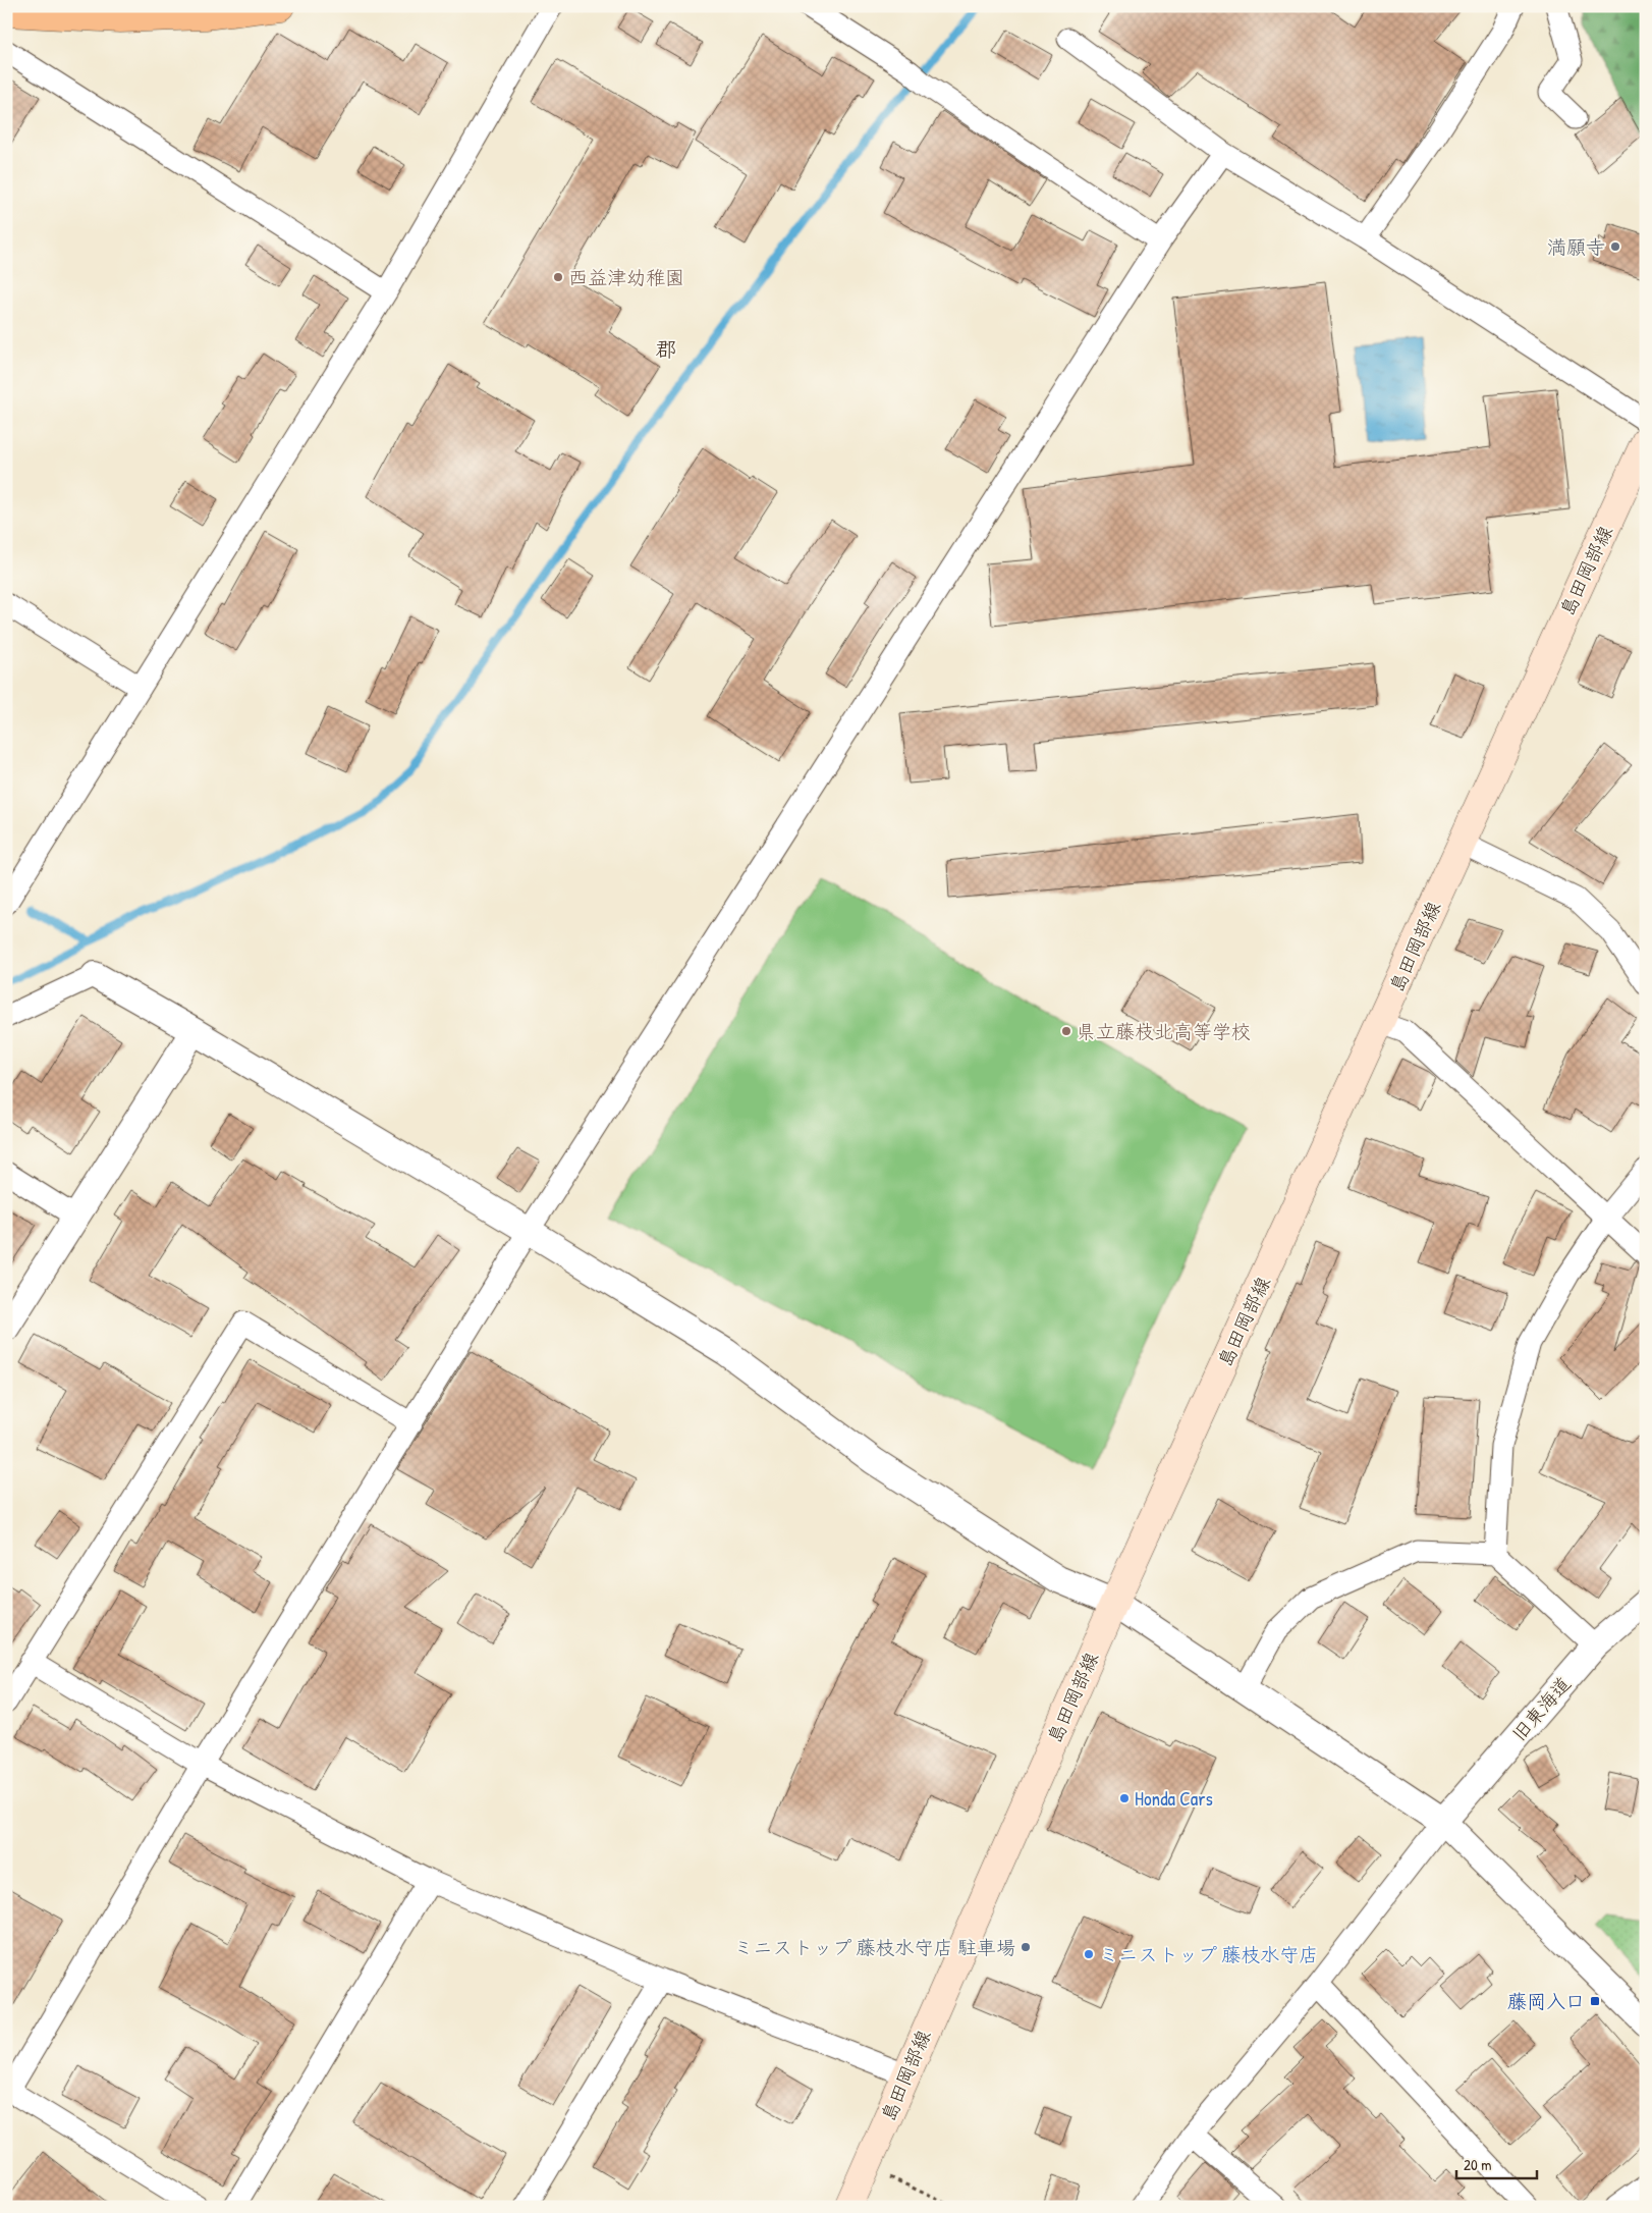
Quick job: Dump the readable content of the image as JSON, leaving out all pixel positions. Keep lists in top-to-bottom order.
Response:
{
  "streets": {
    "main road": ["島田岡部線"],
    "street": ["旧東海道"]
  },
  "districts": ["郡"],
  "places": {
    "other": [
      "満願寺",
      "西益津幼稚園",
      "県立藤枝北高等学校",
      "Honda Cars",
      "ミニストップ 藤枝水守店 駐車場",
      "ミニストップ 藤枝水守店"
    ],
    "transit": ["藤岡入口"]
  },
  "scale_bar": "20 m"
}
